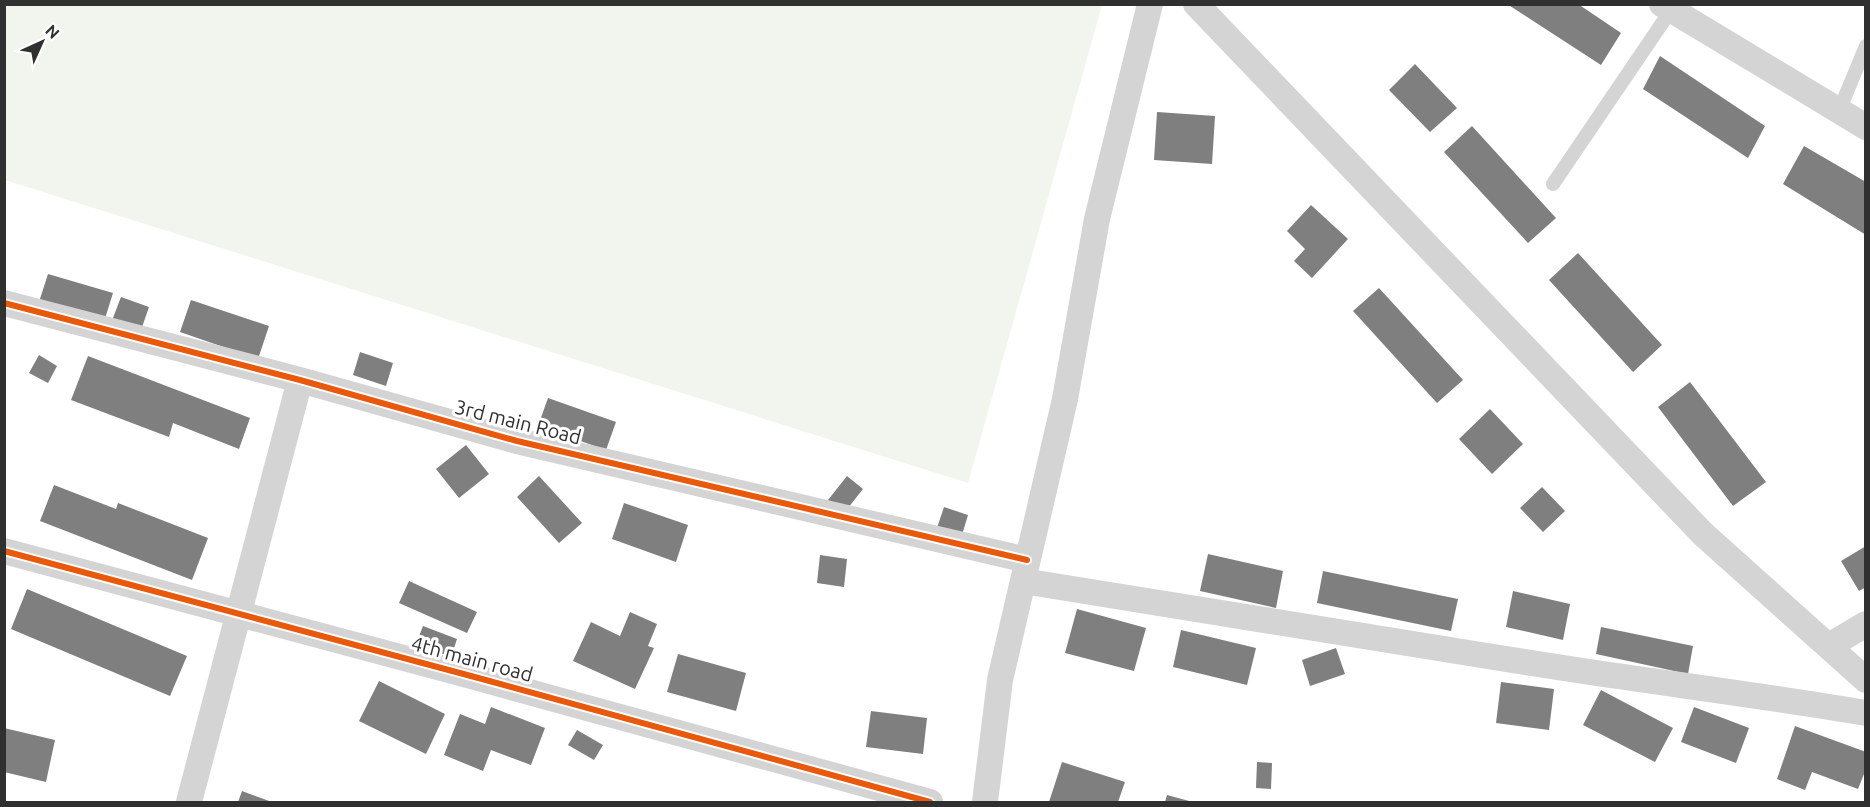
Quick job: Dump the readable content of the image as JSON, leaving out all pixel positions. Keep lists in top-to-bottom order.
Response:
{
  "streets": {
    "street": ["3rd main Road", "4th main road"]
  },
  "north": "top right"
}
